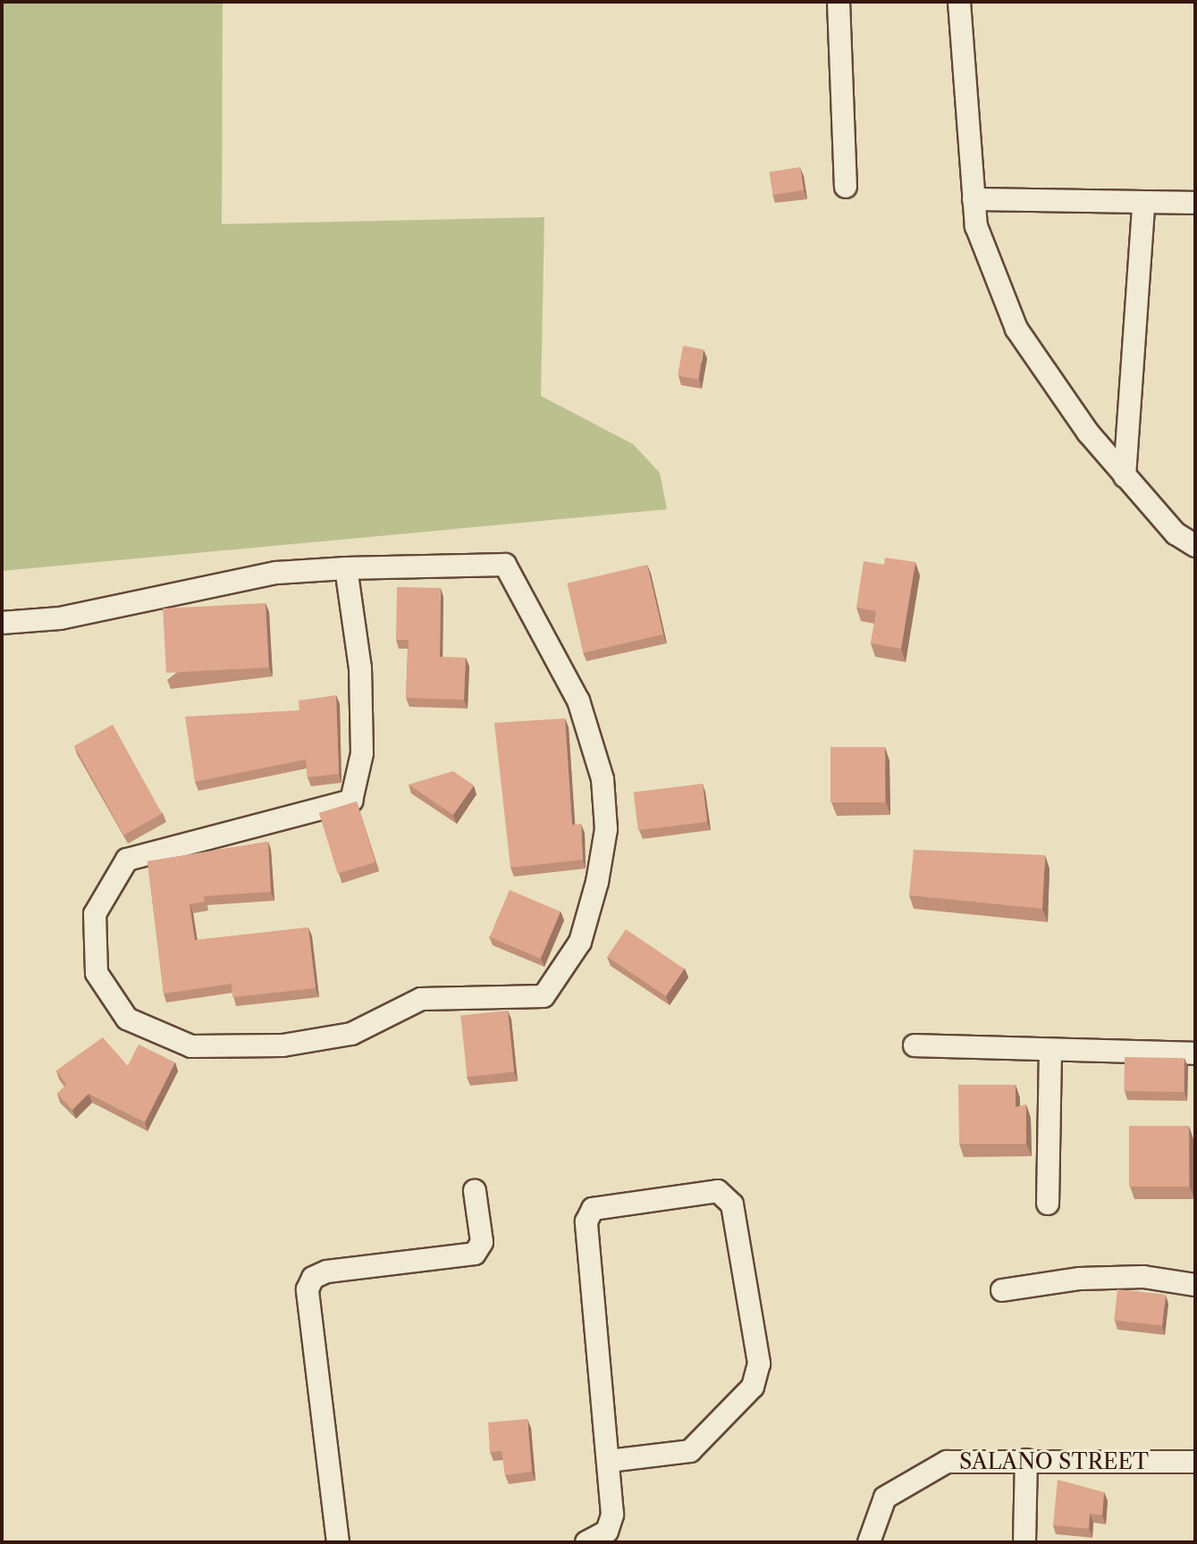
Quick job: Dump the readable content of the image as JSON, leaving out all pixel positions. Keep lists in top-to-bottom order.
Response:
{
  "streets": {
    "street": ["SALANO STREET"]
  }
}
